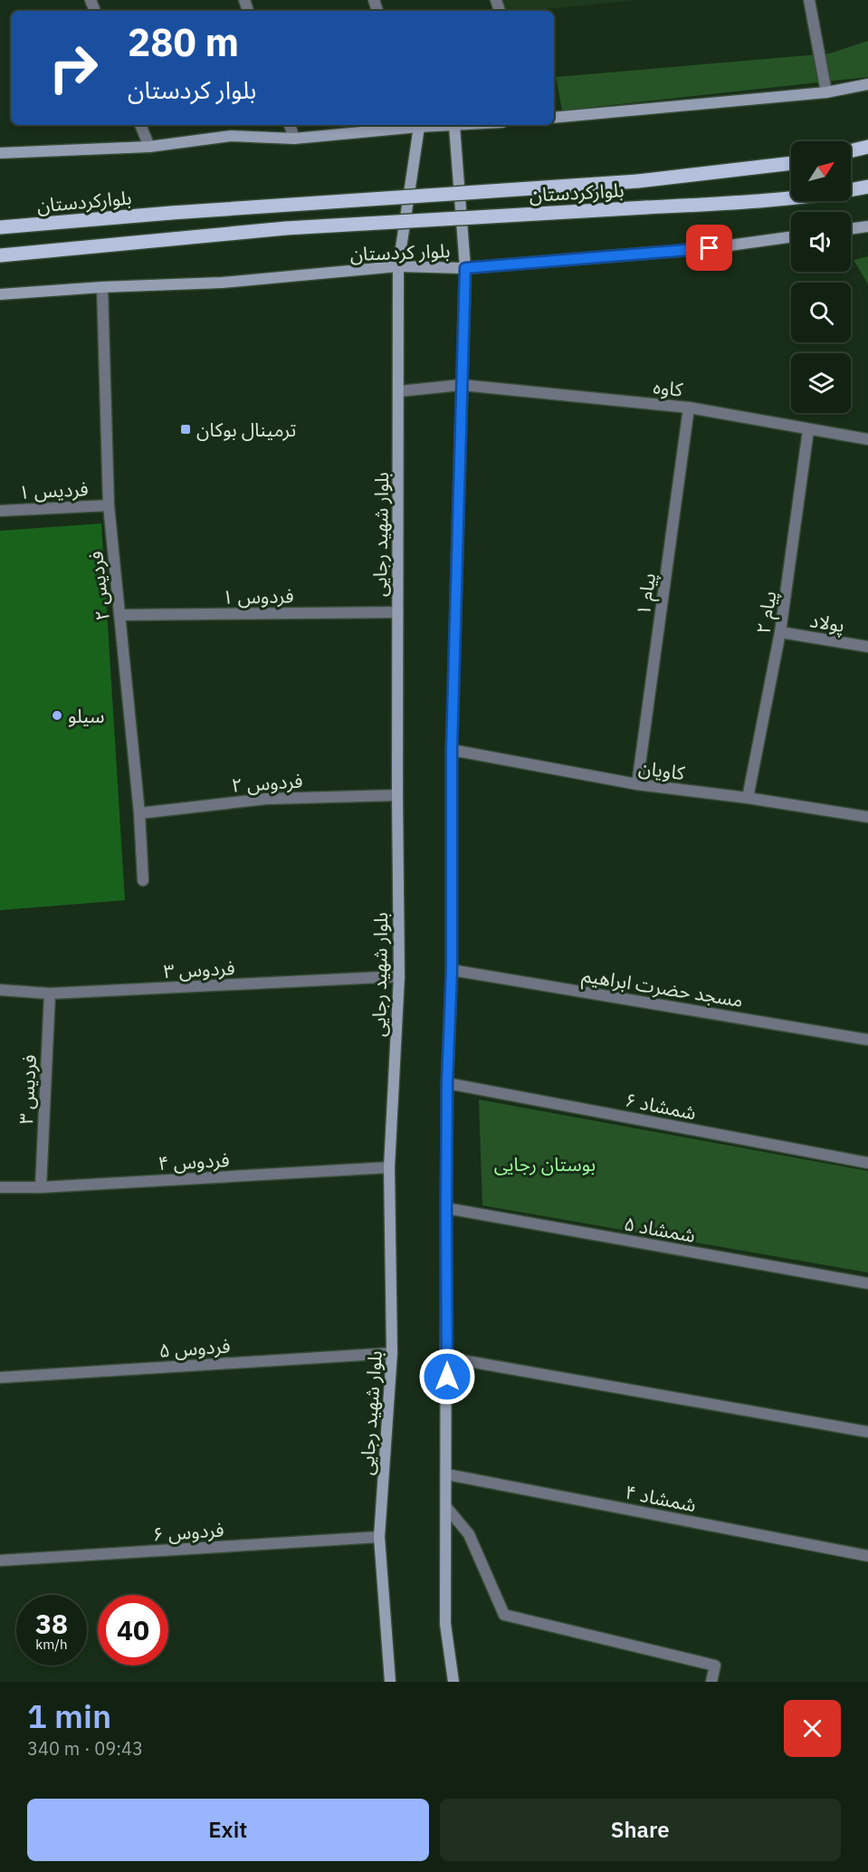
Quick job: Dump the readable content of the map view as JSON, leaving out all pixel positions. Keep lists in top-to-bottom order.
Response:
{
  "streets": {
    "main road": ["بلوارکردستان"],
    "street": [
      "بلوار کردستان",
      "کاوه",
      "فردیس ۱",
      "بلوار شهید رجایی",
      "فردیس ۲",
      "پیام ۱",
      "فردوس ۱",
      "پیام ۲",
      "پولاد",
      "کاویان",
      "فردوس ۲",
      "فردوس ۳",
      "مسجد حضرت ابراهیم",
      "فردیس ۳",
      "شمشاد ۶",
      "فردوس ۴",
      "شمشاد ۵",
      "فردوس ۵",
      "شمشاد ۴",
      "فردوس ۶"
    ]
  },
  "crossings": [
    ["بلوار کردستان", "بلوار شهید رجایی"],
    ["بلوار کردستان", "فردیس ۲"],
    ["کاوه", "بلوار شهید رجایی"],
    ["کاوه", "پیام ۱"],
    ["کاوه", "پیام ۲"],
    ["فردیس ۱", "فردیس ۲"],
    ["بلوار شهید رجایی", "فردوس ۱"],
    ["بلوار شهید رجایی", "فردوس ۲"],
    ["بلوار شهید رجایی", "فردوس ۳"],
    ["بلوار شهید رجایی", "فردوس ۴"],
    ["بلوار شهید رجایی", "فردوس ۵"],
    ["بلوار شهید رجایی", "فردوس ۶"],
    ["فردیس ۲", "فردوس ۱"],
    ["فردیس ۲", "فردوس ۲"],
    ["پیام ۱", "کاویان"],
    ["پیام ۲", "پولاد"],
    ["پیام ۲", "کاویان"],
    ["فردوس ۳", "فردیس ۳"],
    ["فردیس ۳", "فردوس ۴"]
  ],
  "parks": ["بوستان رجایی"],
  "places": {
    "transit": ["ترمینال بوکان"],
    "other": ["سیلو"]
  },
  "north": "top right",
  "page": {
    "turn": ["280 m", "بلوار کردستان"],
    "speed": "38 km/h",
    "limit": "40",
    "heading": ["1 min", "340 m · 09:43"],
    "buttons": ["Exit", "Share"]
  }
}
